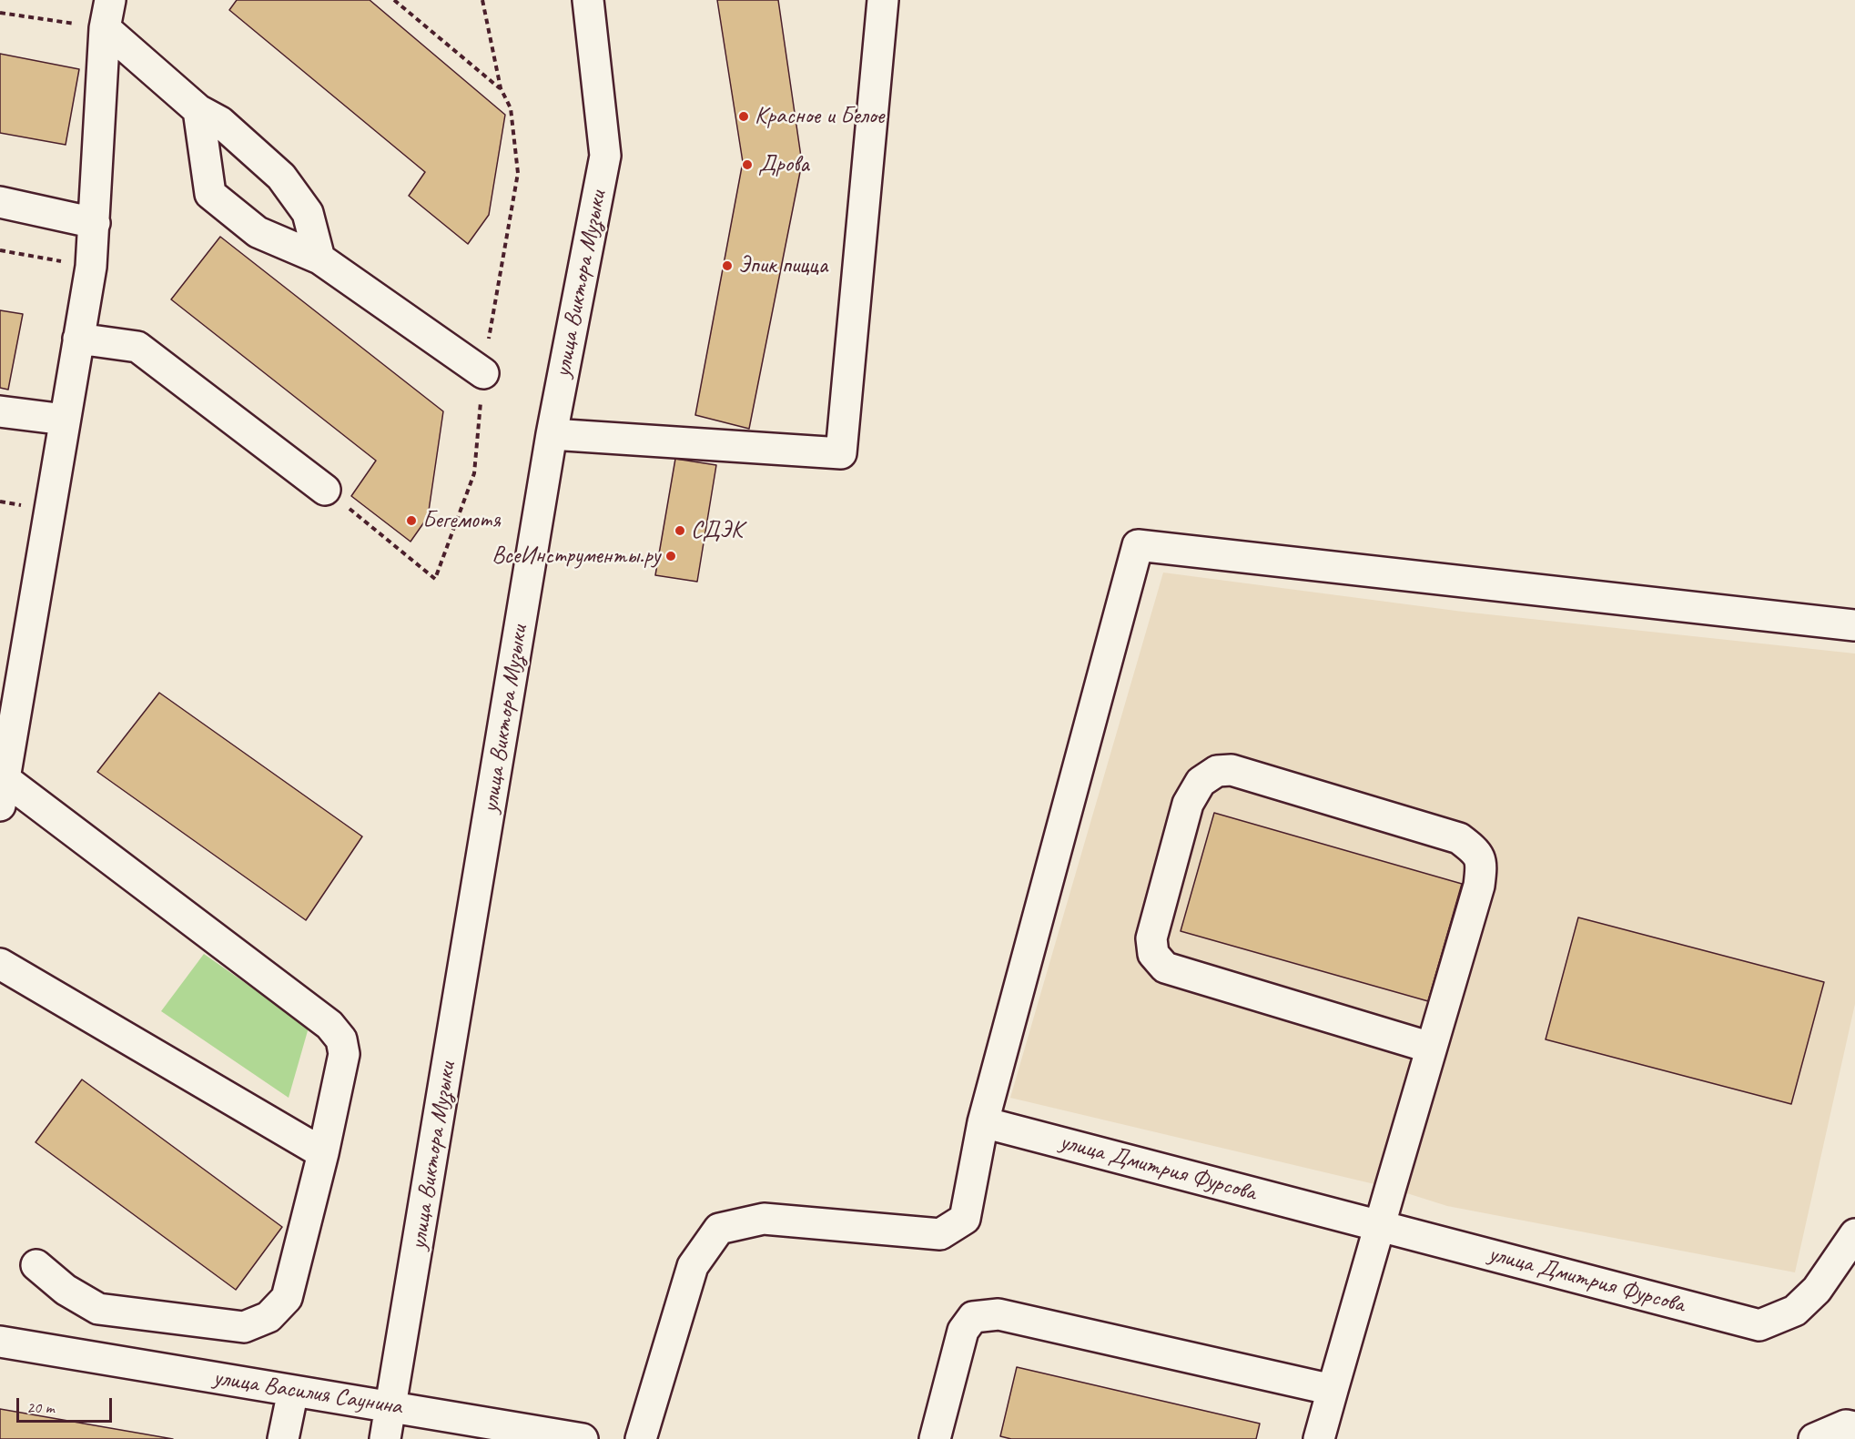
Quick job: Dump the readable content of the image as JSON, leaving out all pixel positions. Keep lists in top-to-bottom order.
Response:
{
  "streets": {
    "street": ["улица Виктора Музыки", "улица Дмитрия Фурсова", "улица Василия Саунина"]
  },
  "crossings": [
    ["улица Виктора Музыки", "улица Василия Саунина"]
  ],
  "places": [
    "Красное и Белое",
    "Дрова",
    "Эпик пицца",
    "Бегемотя",
    "СДЭК",
    "ВсеИнструменты.ру"
  ],
  "scale_bar": "20 m"
}
